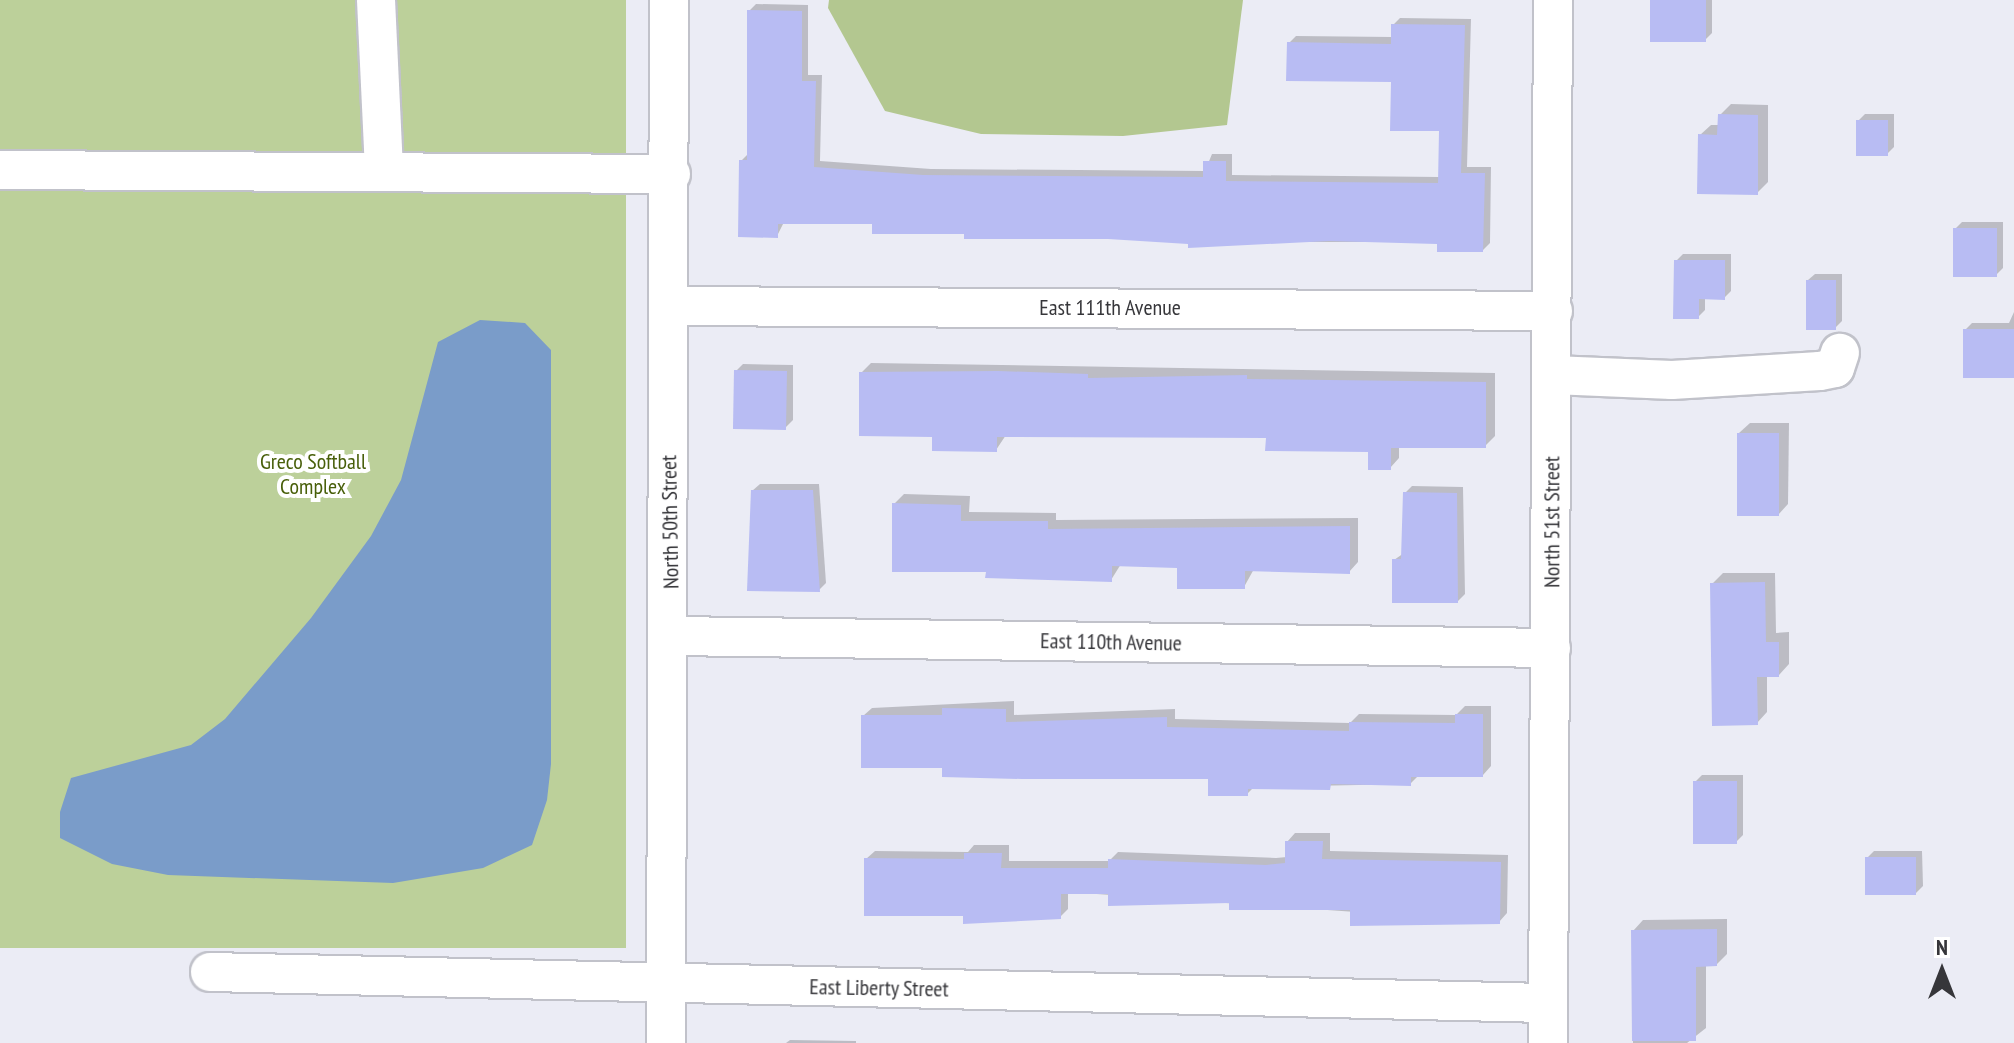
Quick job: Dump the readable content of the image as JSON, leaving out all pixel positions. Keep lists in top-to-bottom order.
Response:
{
  "streets": {
    "street": [
      "East 111th Avenue",
      "North 50th Street",
      "North 51st Street",
      "East 110th Avenue",
      "East Liberty Street"
    ]
  },
  "crossings": [
    ["East 111th Avenue", "North 50th Street"],
    ["East 111th Avenue", "North 51st Street"],
    ["North 50th Street", "East 110th Avenue"],
    ["North 50th Street", "East Liberty Street"],
    ["North 51st Street", "East 110th Avenue"],
    ["North 51st Street", "East Liberty Street"]
  ],
  "parks": ["Greco Softball Complex"],
  "north": "top"
}
